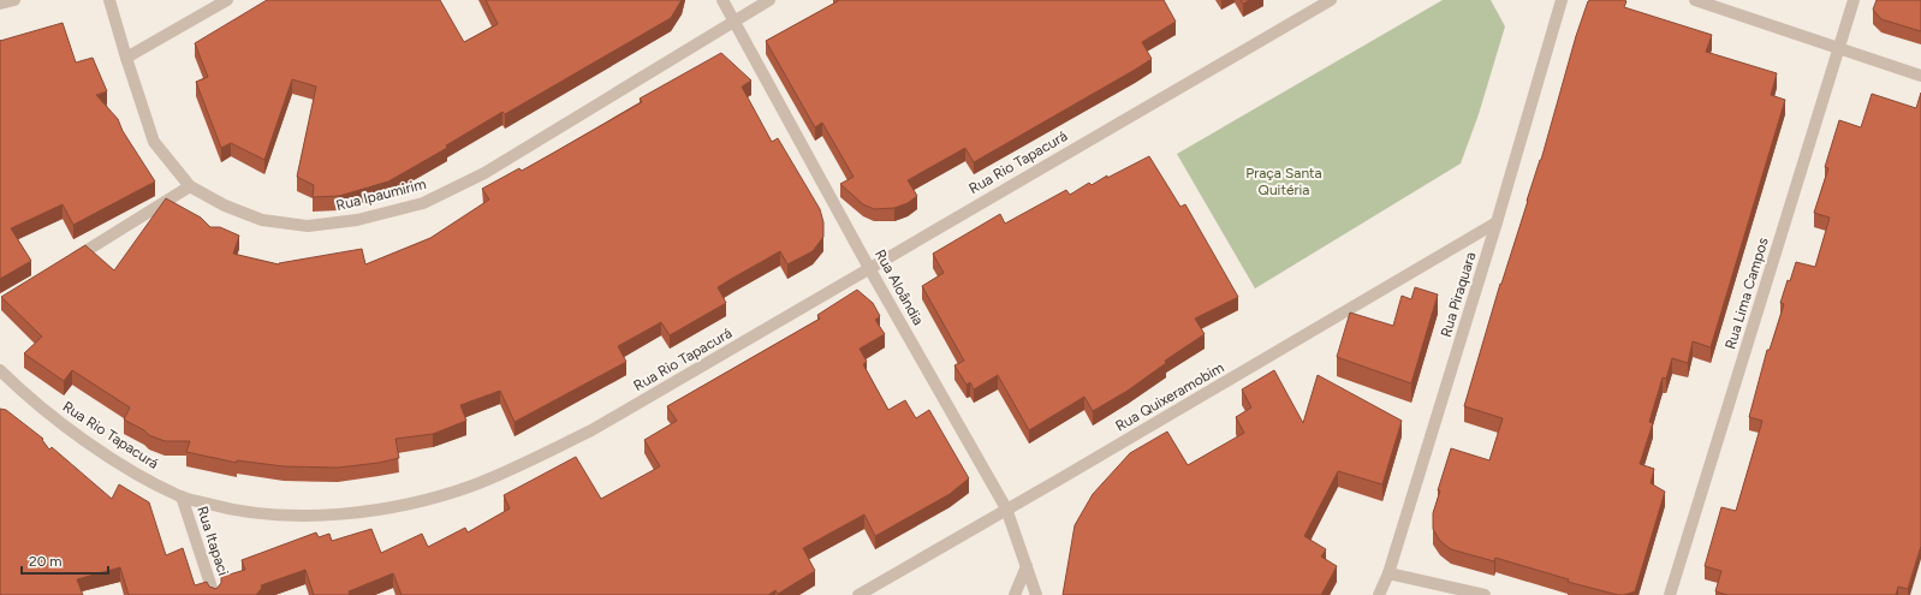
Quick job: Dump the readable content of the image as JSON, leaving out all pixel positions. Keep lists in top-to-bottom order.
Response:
{
  "streets": {
    "street": [
      "Rua Rio Tapacurá",
      "Rua Ipaumirim",
      "Rua Aloândia",
      "Rua Lima Campos",
      "Rua Piraquara",
      "Rua Quixeramobim",
      "Rua Itapaci"
    ]
  },
  "crossings": [
    ["Rua Rio Tapacurá", "Rua Aloândia"],
    ["Rua Rio Tapacurá", "Rua Itapaci"],
    ["Rua Ipaumirim", "Rua Aloândia"],
    ["Rua Aloândia", "Rua Quixeramobim"],
    ["Rua Piraquara", "Rua Quixeramobim"]
  ],
  "parks": ["Praça Santa Quitéria"],
  "scale_bar": "20 m"
}
